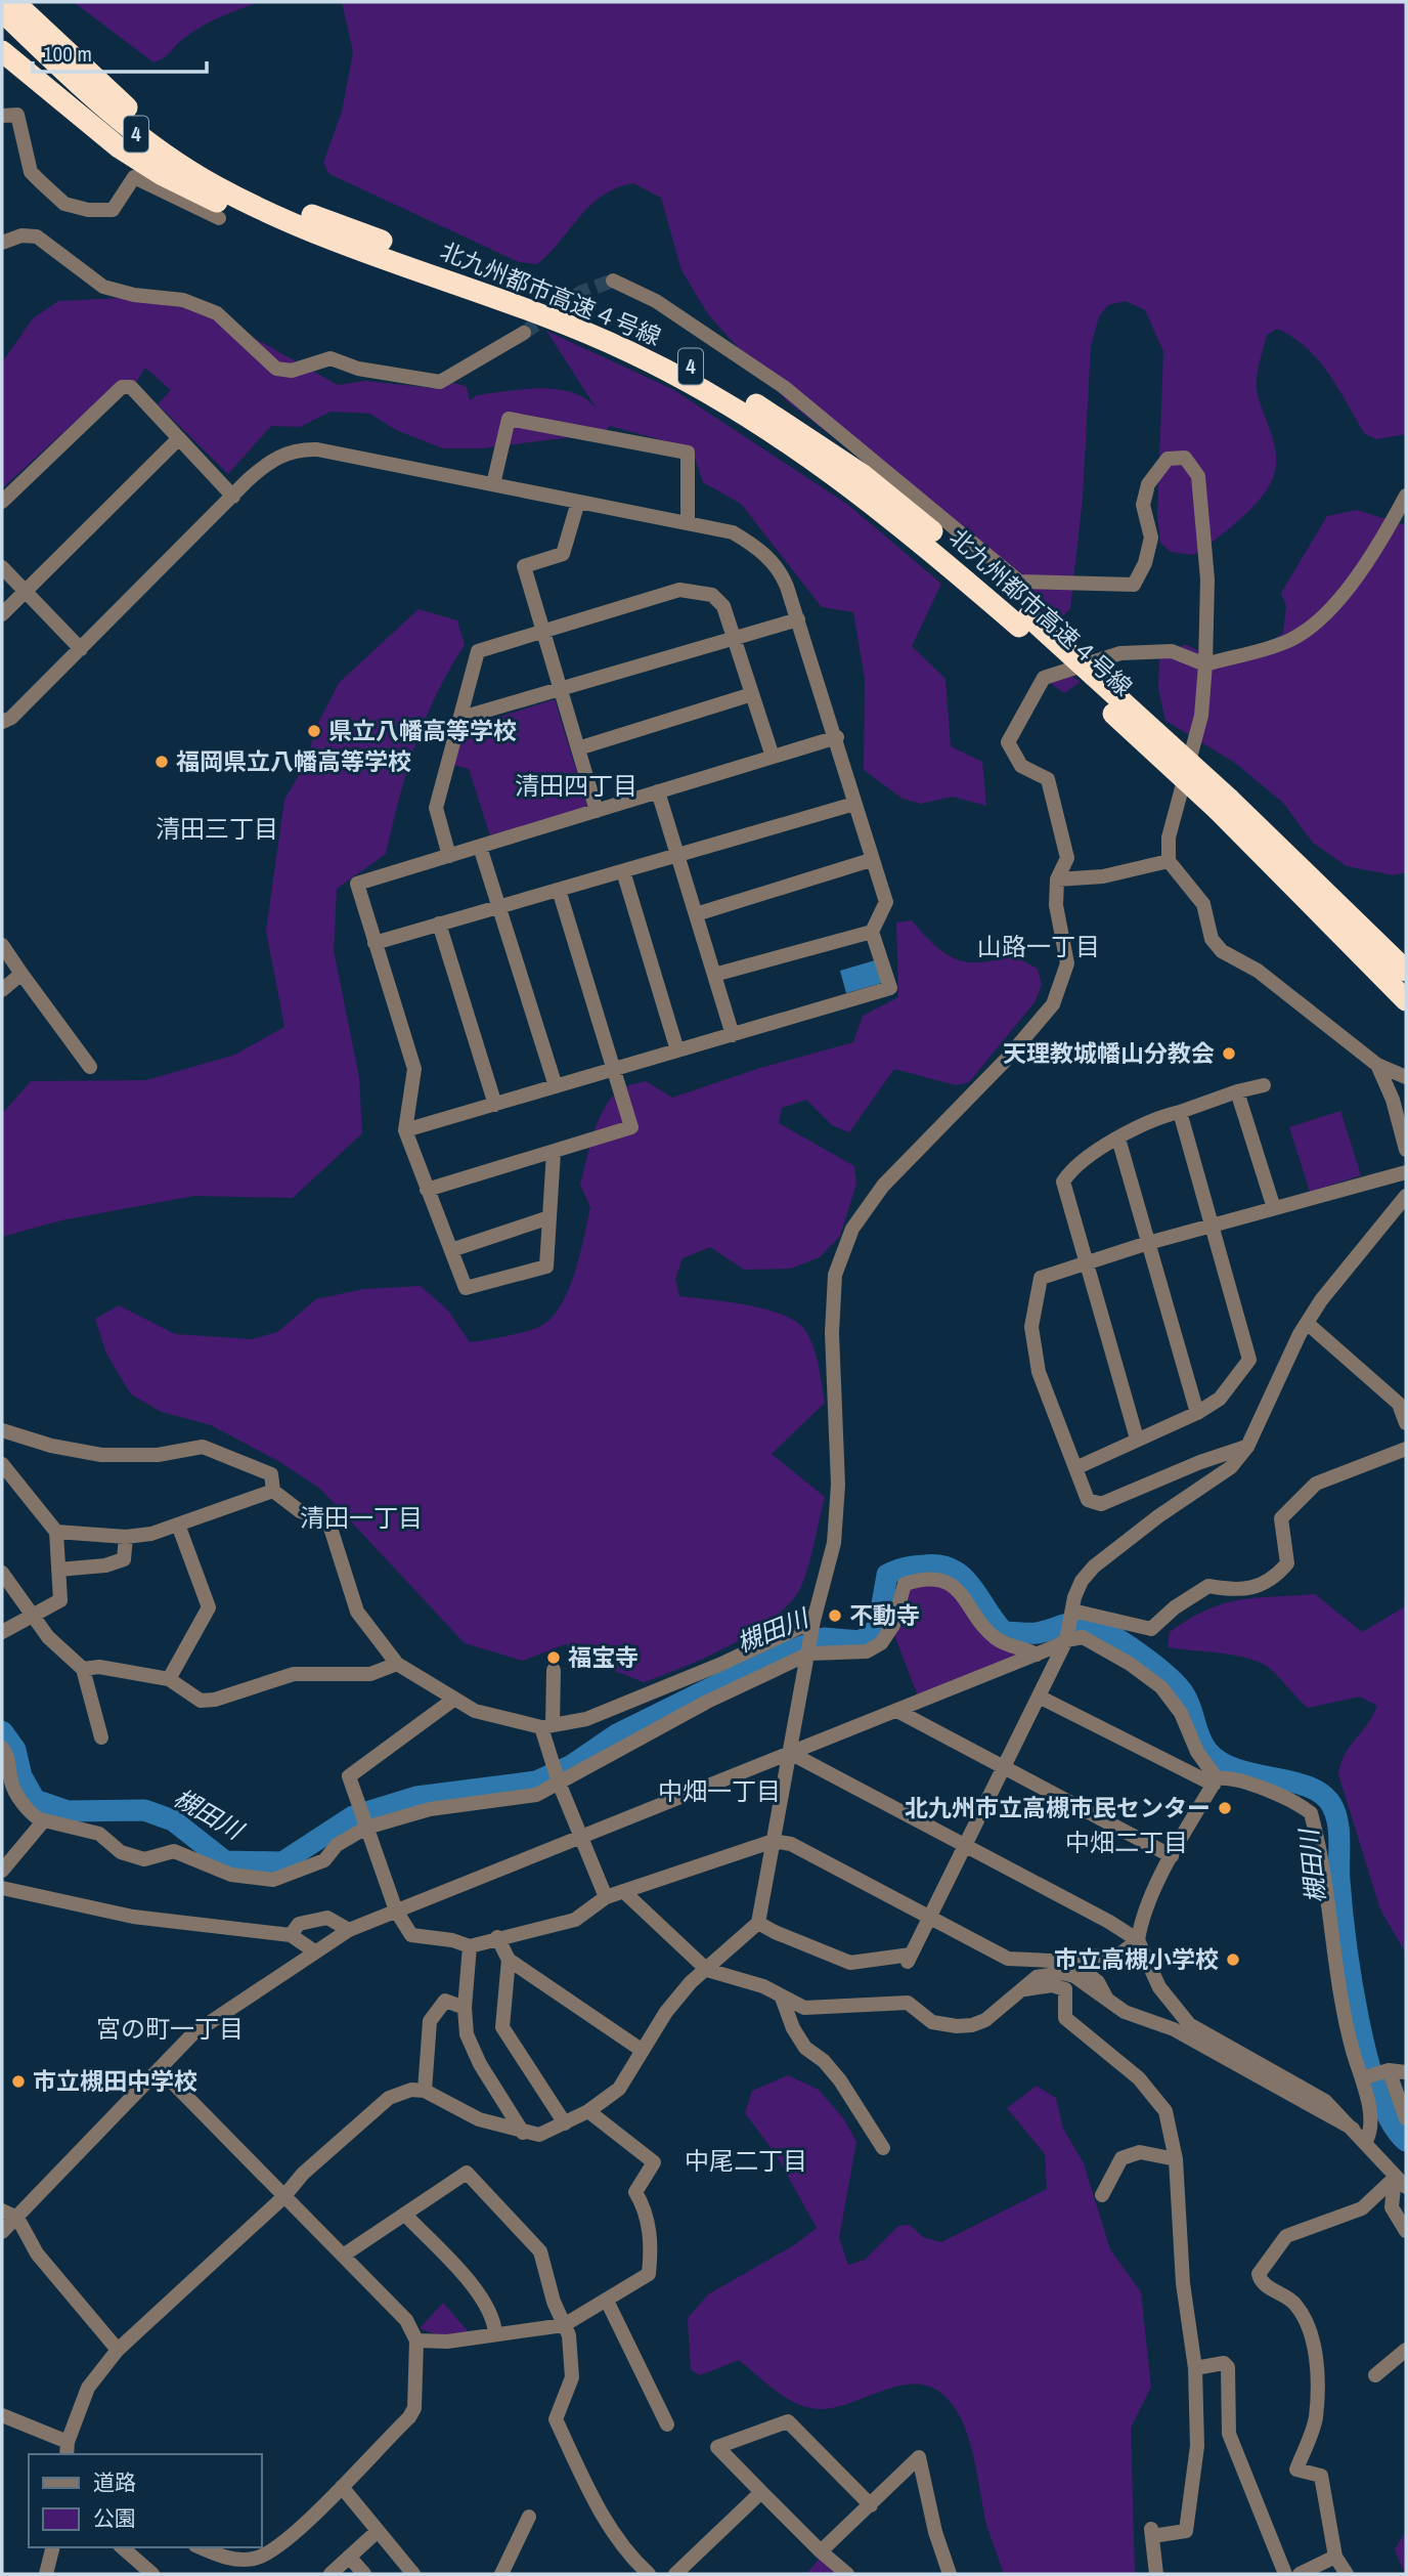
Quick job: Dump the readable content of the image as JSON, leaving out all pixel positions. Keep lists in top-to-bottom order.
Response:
{
  "streets": {
    "highway": ["4", "北九州都市高速４号線"]
  },
  "districts": [
    "清田四丁目",
    "清田三丁目",
    "山路一丁目",
    "清田一丁目",
    "中畑一丁目",
    "中畑二丁目",
    "宮の町一丁目",
    "中尾二丁目"
  ],
  "water": ["槻田川"],
  "places": [
    "県立八幡高等学校",
    "福岡県立八幡高等学校",
    "天理教城幡山分教会",
    "不動寺",
    "福宝寺",
    "北九州市立高槻市民センター",
    "市立高槻小学校",
    "市立槻田中学校"
  ],
  "legend": ["道路", "公園"],
  "scale_bar": "100 m"
}
